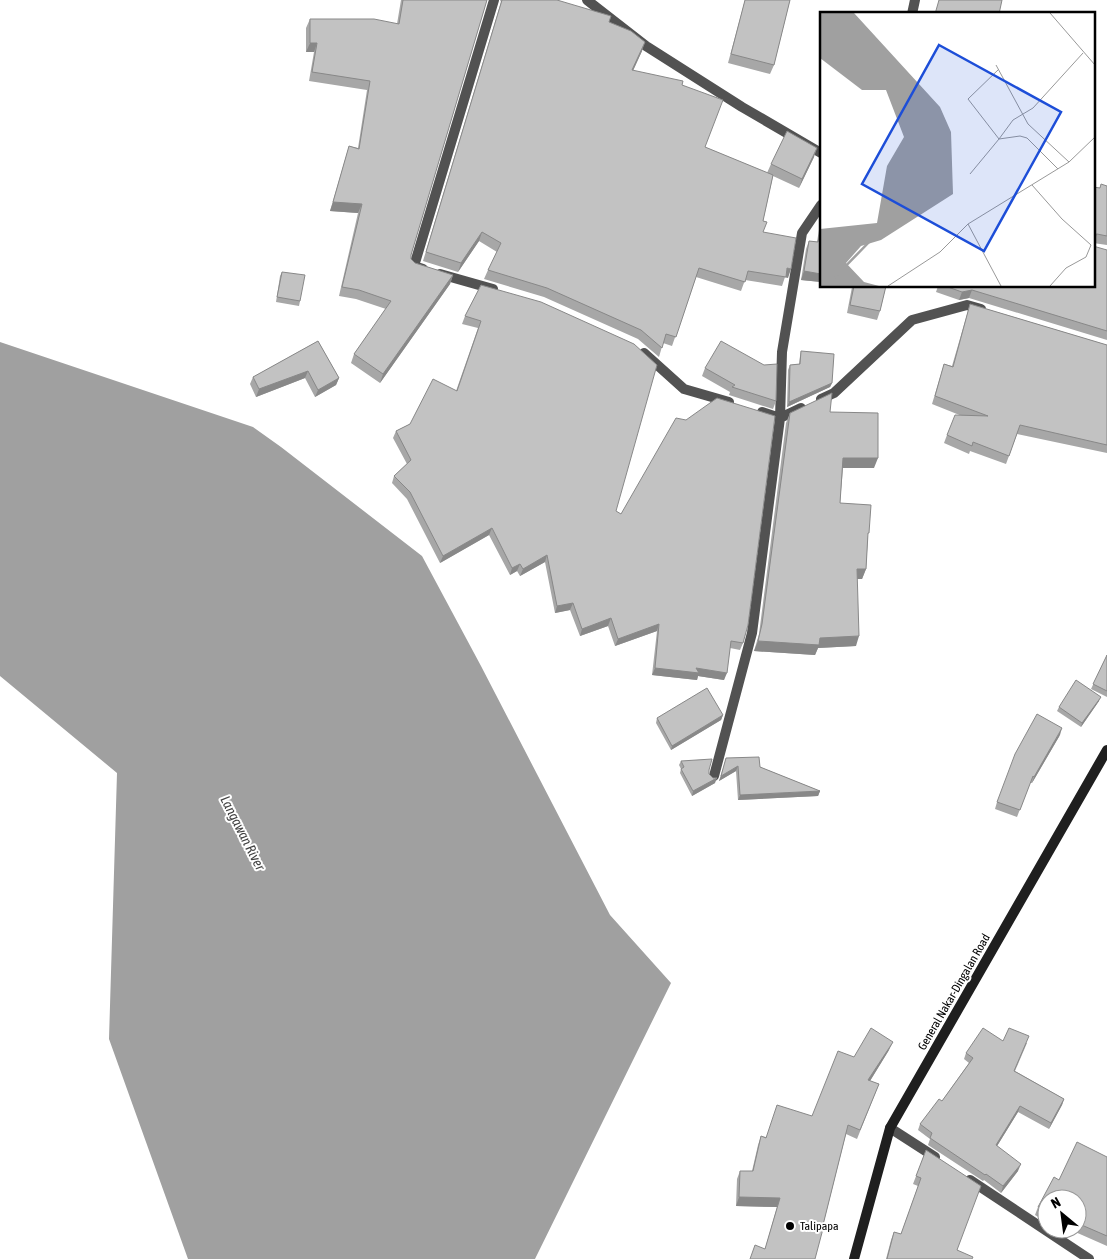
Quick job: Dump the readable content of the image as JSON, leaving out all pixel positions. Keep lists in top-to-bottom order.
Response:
{
  "streets": {
    "main road": ["General Nakar-Dingalan Road"]
  },
  "water": ["Langawan River"],
  "places": ["Talipapa"],
  "north": "top left"
}
